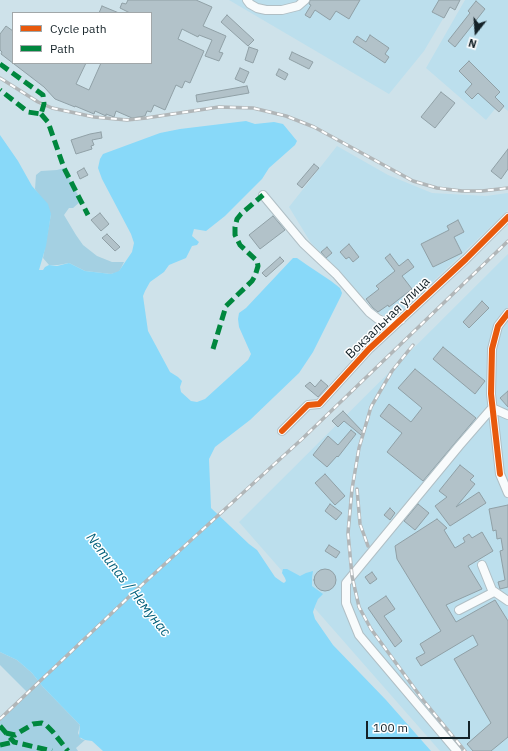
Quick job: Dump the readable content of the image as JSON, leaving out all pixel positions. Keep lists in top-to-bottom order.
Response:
{
  "streets": {
    "street": ["Вокзальная улица"]
  },
  "water": ["Nemunas / Немунас"],
  "legend": ["Cycle path", "Path"],
  "scale_bar": "100 m",
  "north": "bottom"
}
